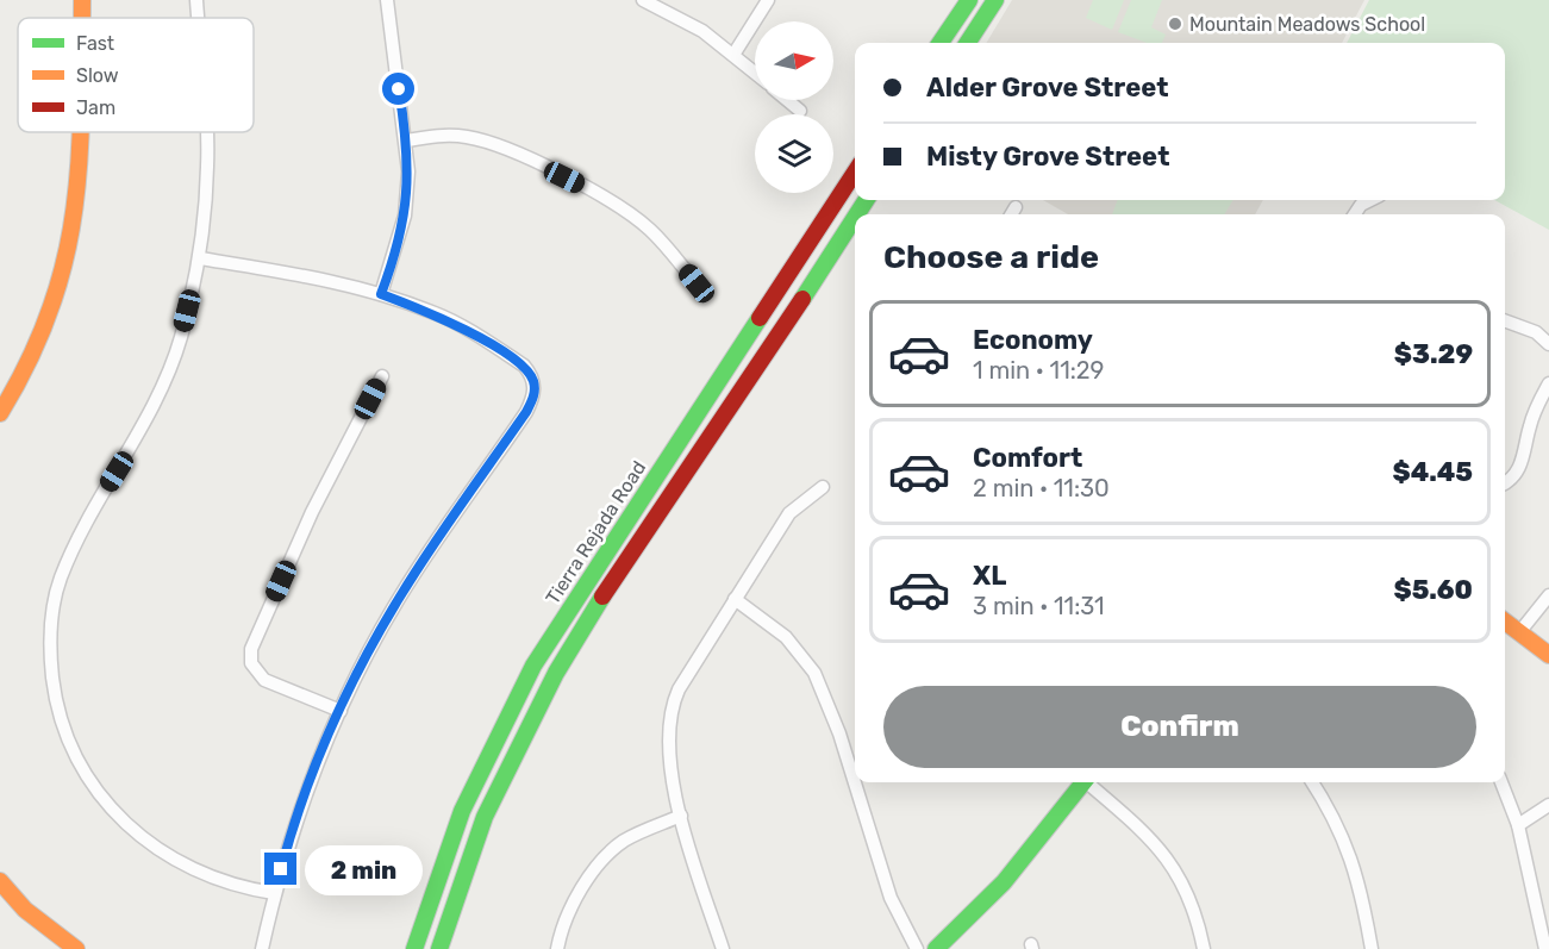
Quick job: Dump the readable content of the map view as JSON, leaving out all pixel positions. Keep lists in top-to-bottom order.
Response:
{
  "streets": {
    "main road": ["Tierra Rejada Road"]
  },
  "places": ["Mountain Meadows School"],
  "legend": ["Fast", "Slow", "Jam"],
  "north": "right",
  "page": {
    "banner": ["Alder Grove Street", "Misty Grove Street"],
    "heading": "Choose a ride",
    "list": [
      {
        "name": "Economy",
        "note": "1 min · 11:29",
        "value": "$3.29"
      },
      {
        "name": "Comfort",
        "note": "2 min · 11:30",
        "value": "$4.45"
      },
      {
        "name": "XL",
        "note": "3 min · 11:31",
        "value": "$5.60"
      }
    ],
    "buttons": "Confirm",
    "bubble": "2 min"
  }
}
